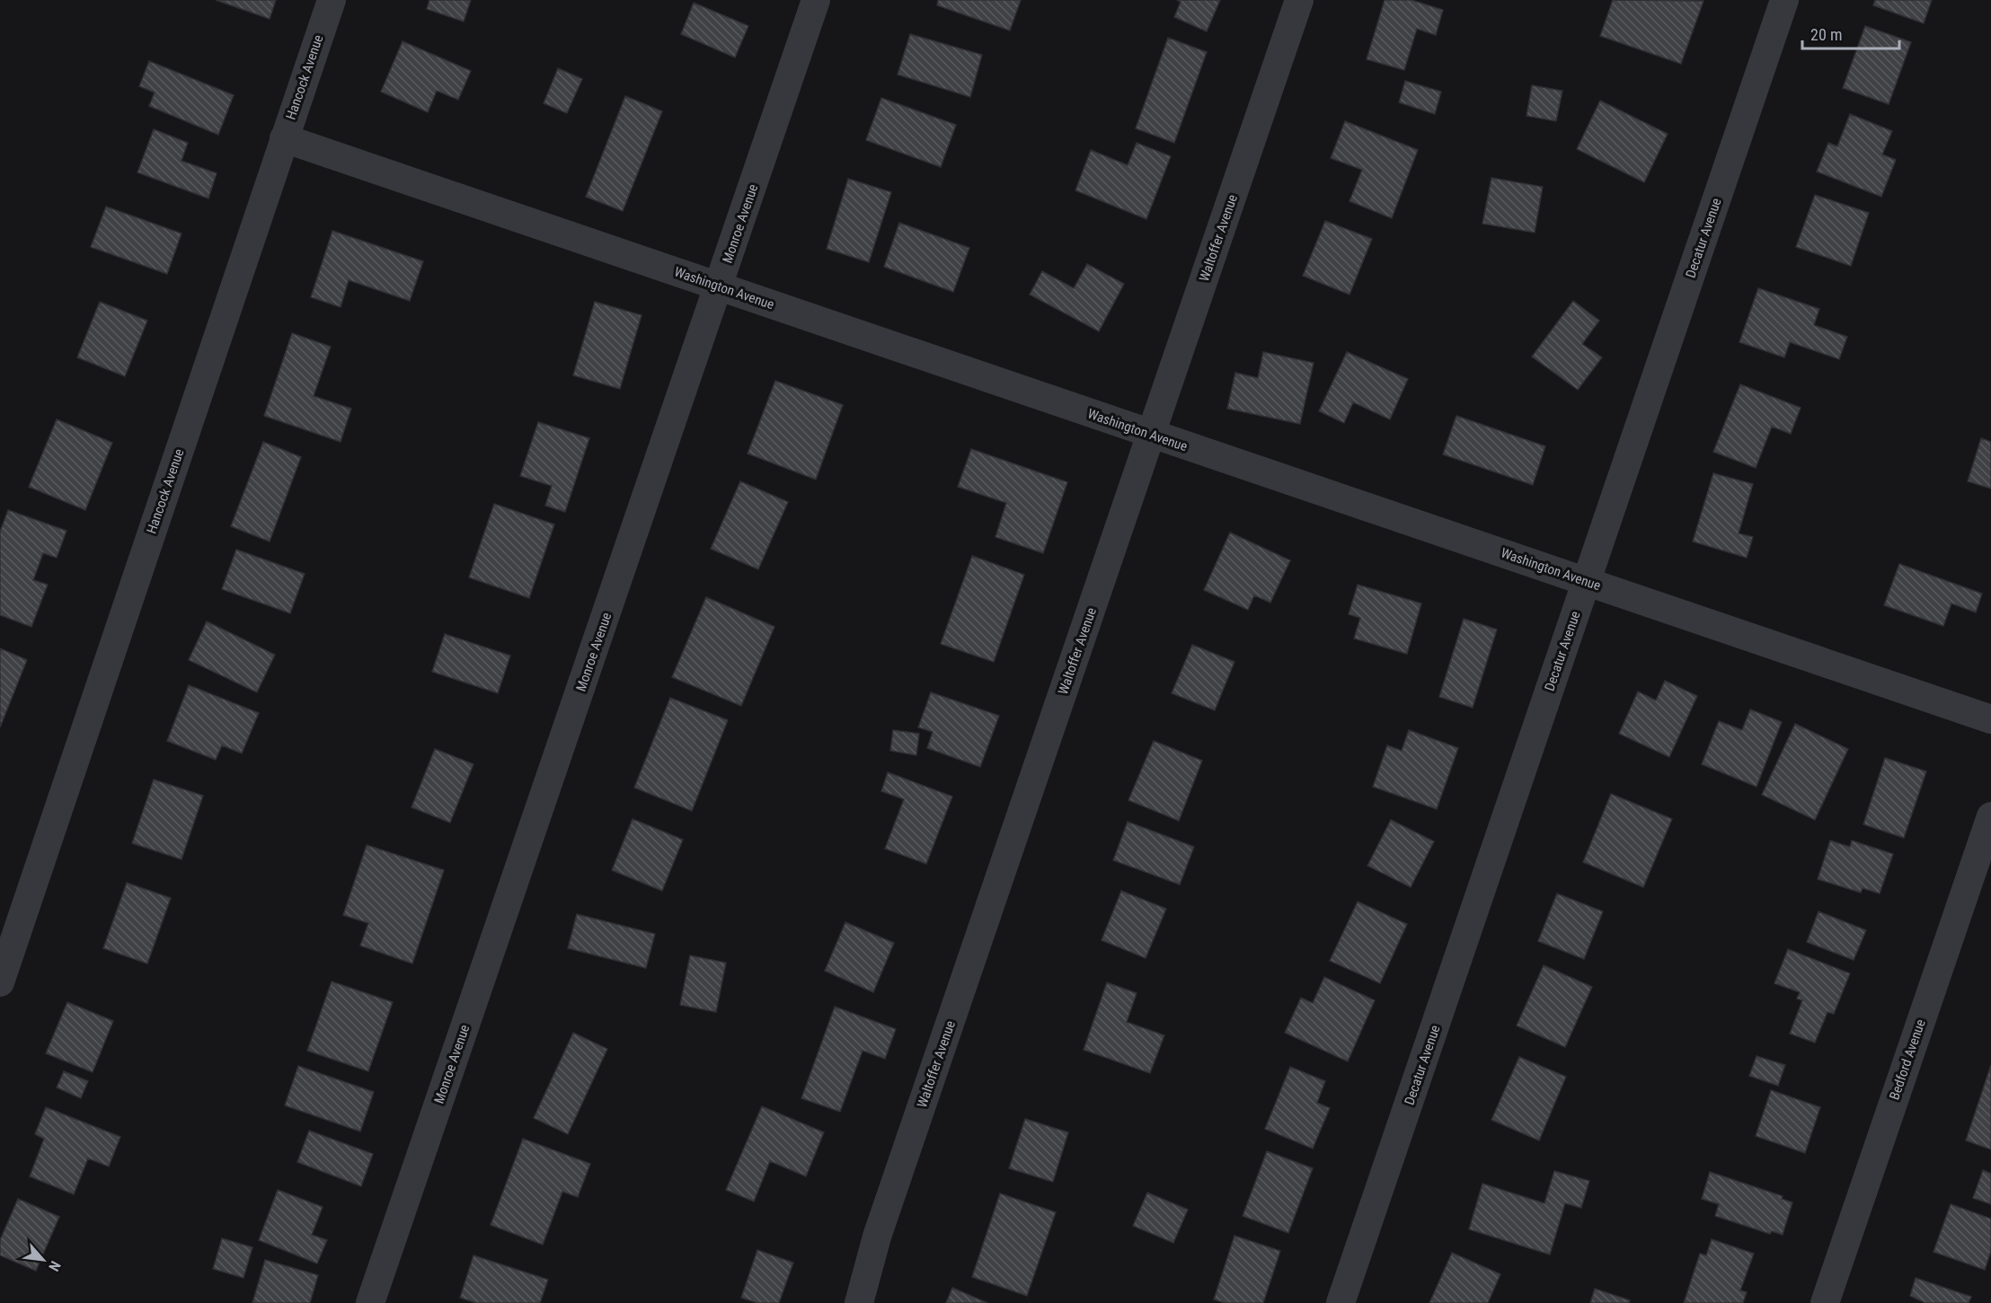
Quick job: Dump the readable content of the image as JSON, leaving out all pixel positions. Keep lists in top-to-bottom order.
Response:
{
  "streets": {
    "street": [
      "Hancock Avenue",
      "Monroe Avenue",
      "Waltoffer Avenue",
      "Decatur Avenue",
      "Washington Avenue",
      "Bedford Avenue"
    ]
  },
  "crossings": [
    ["Hancock Avenue", "Washington Avenue"],
    ["Monroe Avenue", "Washington Avenue"],
    ["Waltoffer Avenue", "Washington Avenue"],
    ["Decatur Avenue", "Washington Avenue"]
  ],
  "scale_bar": "20 m",
  "north": "bottom right"
}
